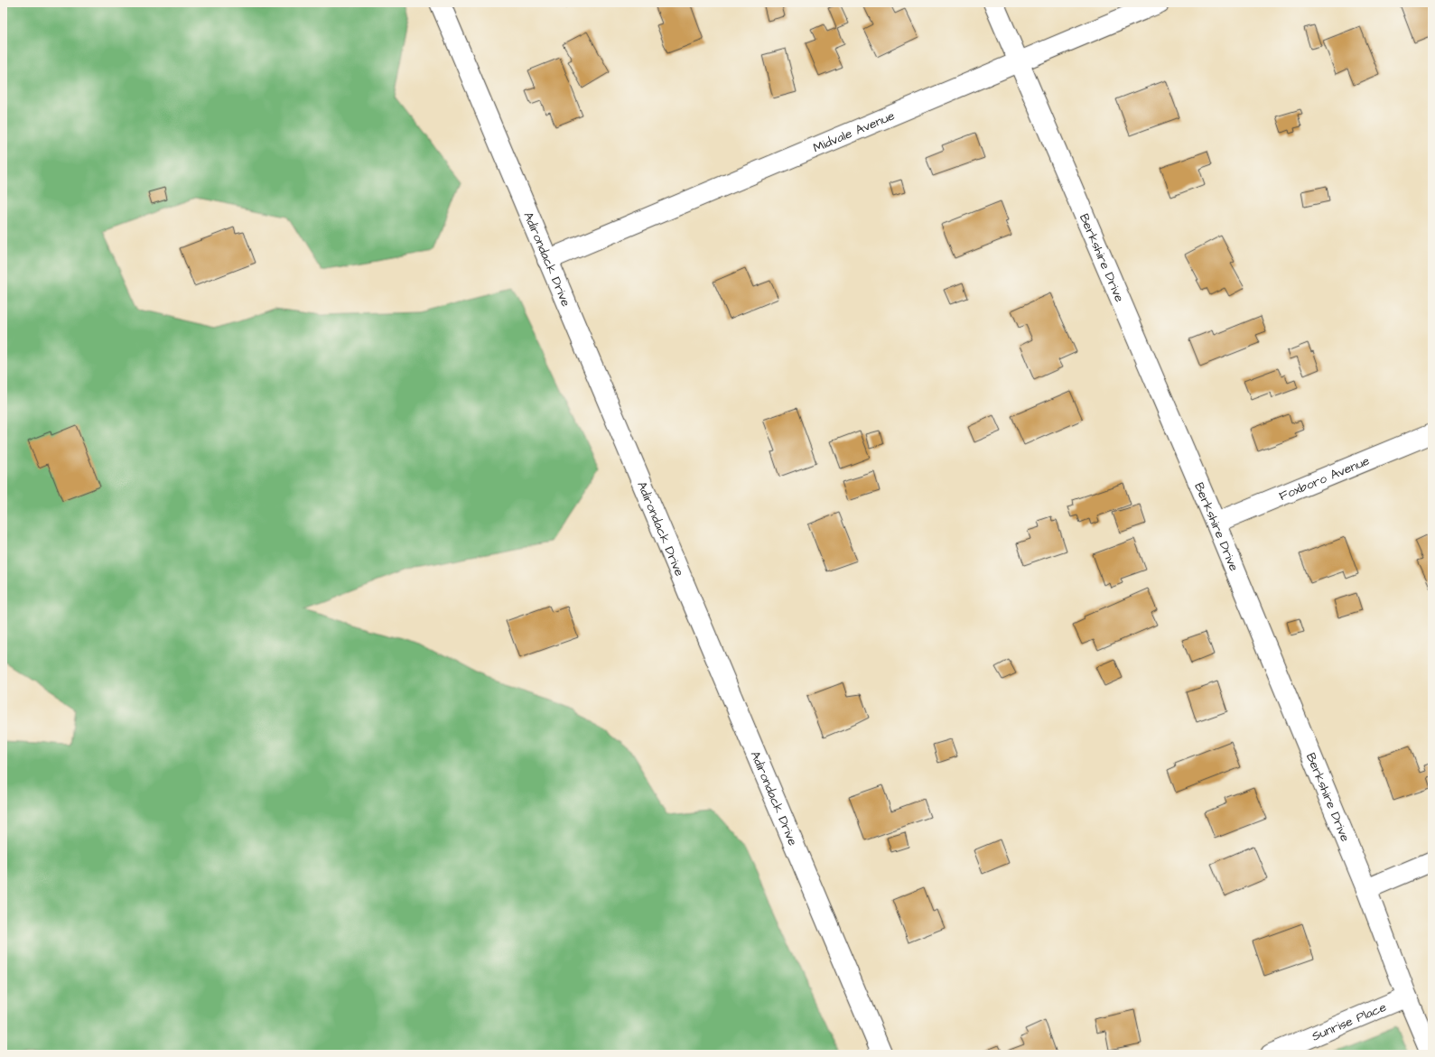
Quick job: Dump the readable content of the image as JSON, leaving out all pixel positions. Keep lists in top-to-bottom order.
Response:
{
  "streets": {
    "street": [
      "Midvale Avenue",
      "Berkshire Drive",
      "Adirondack Drive",
      "Foxboro Avenue",
      "Sunrise Place"
    ]
  },
  "crossings": [
    ["Midvale Avenue", "Berkshire Drive"],
    ["Midvale Avenue", "Adirondack Drive"],
    ["Berkshire Drive", "Foxboro Avenue"],
    ["Berkshire Drive", "Sunrise Place"]
  ]
}
